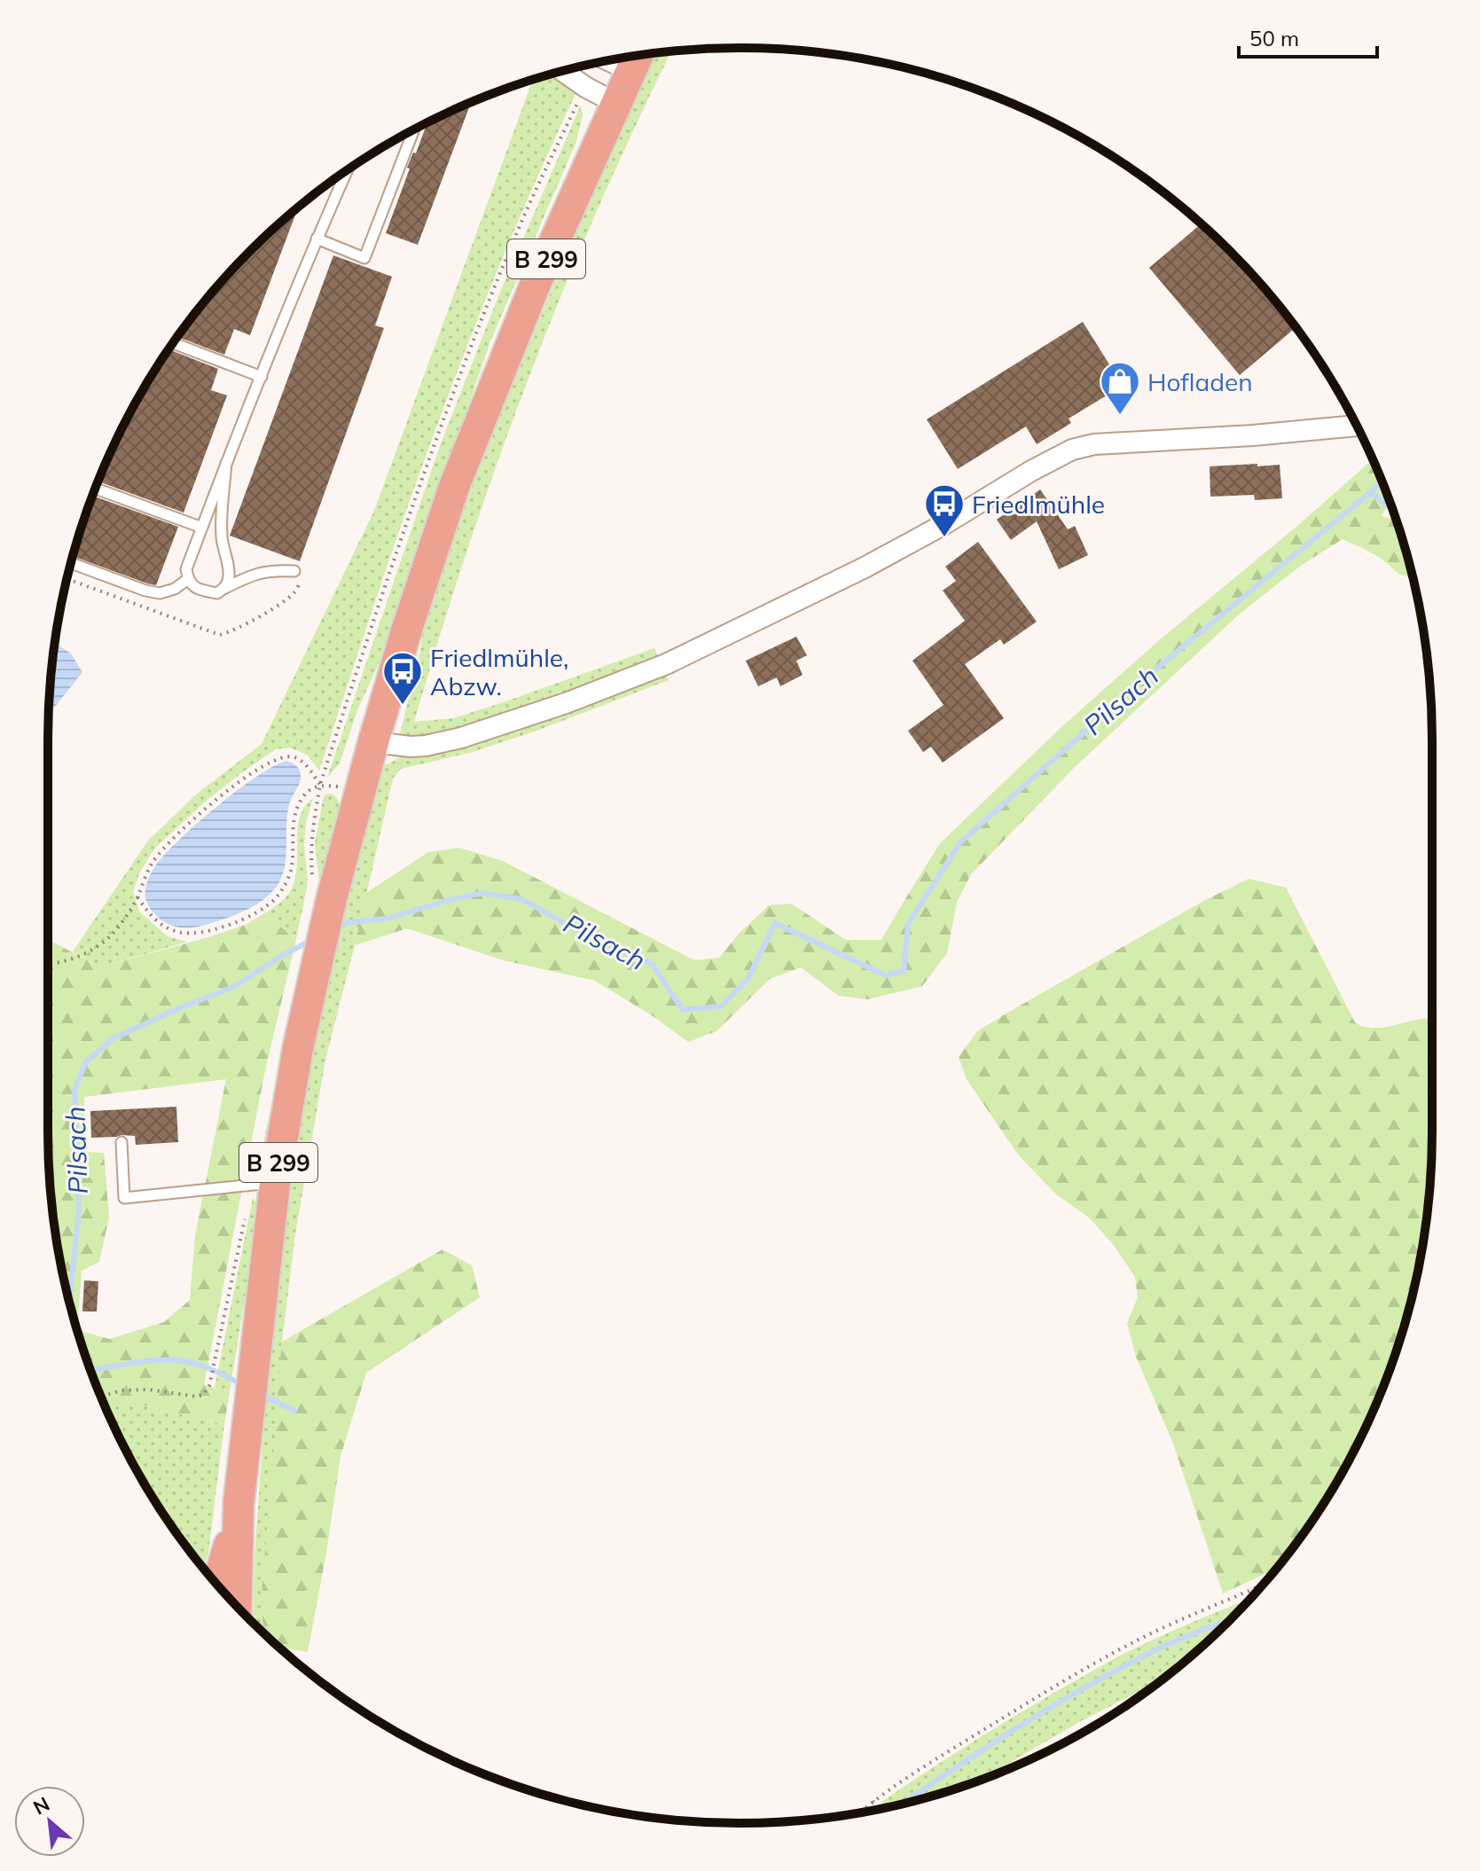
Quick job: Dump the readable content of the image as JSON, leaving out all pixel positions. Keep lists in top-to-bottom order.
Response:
{
  "streets": {
    "main road": ["B 299"]
  },
  "water": ["Pilsach"],
  "places": {
    "shop": ["Hofladen"],
    "bus stop": ["Friedlmühle", "Friedlmühle, Abzw."]
  },
  "scale_bar": "50 m",
  "north": "top left"
}
